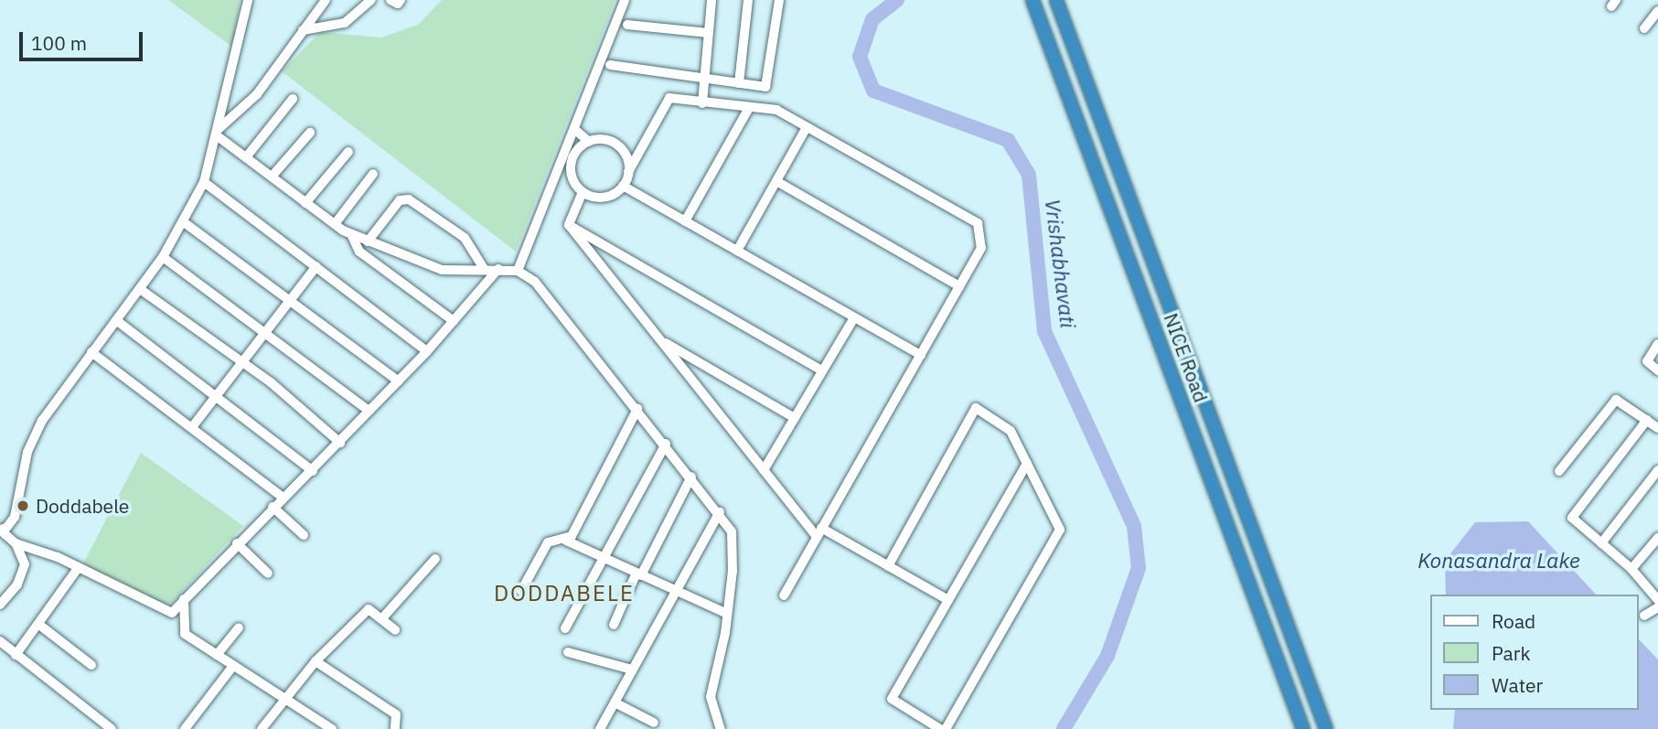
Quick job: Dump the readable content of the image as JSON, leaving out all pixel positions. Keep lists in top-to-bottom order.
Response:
{
  "streets": {
    "highway": ["NICE Road"]
  },
  "districts": ["DODDABELE"],
  "water": ["Vrishabhavati", "Konasandra Lake"],
  "places": ["Doddabele"],
  "legend": ["Road", "Park", "Water"],
  "scale_bar": "100 m"
}
